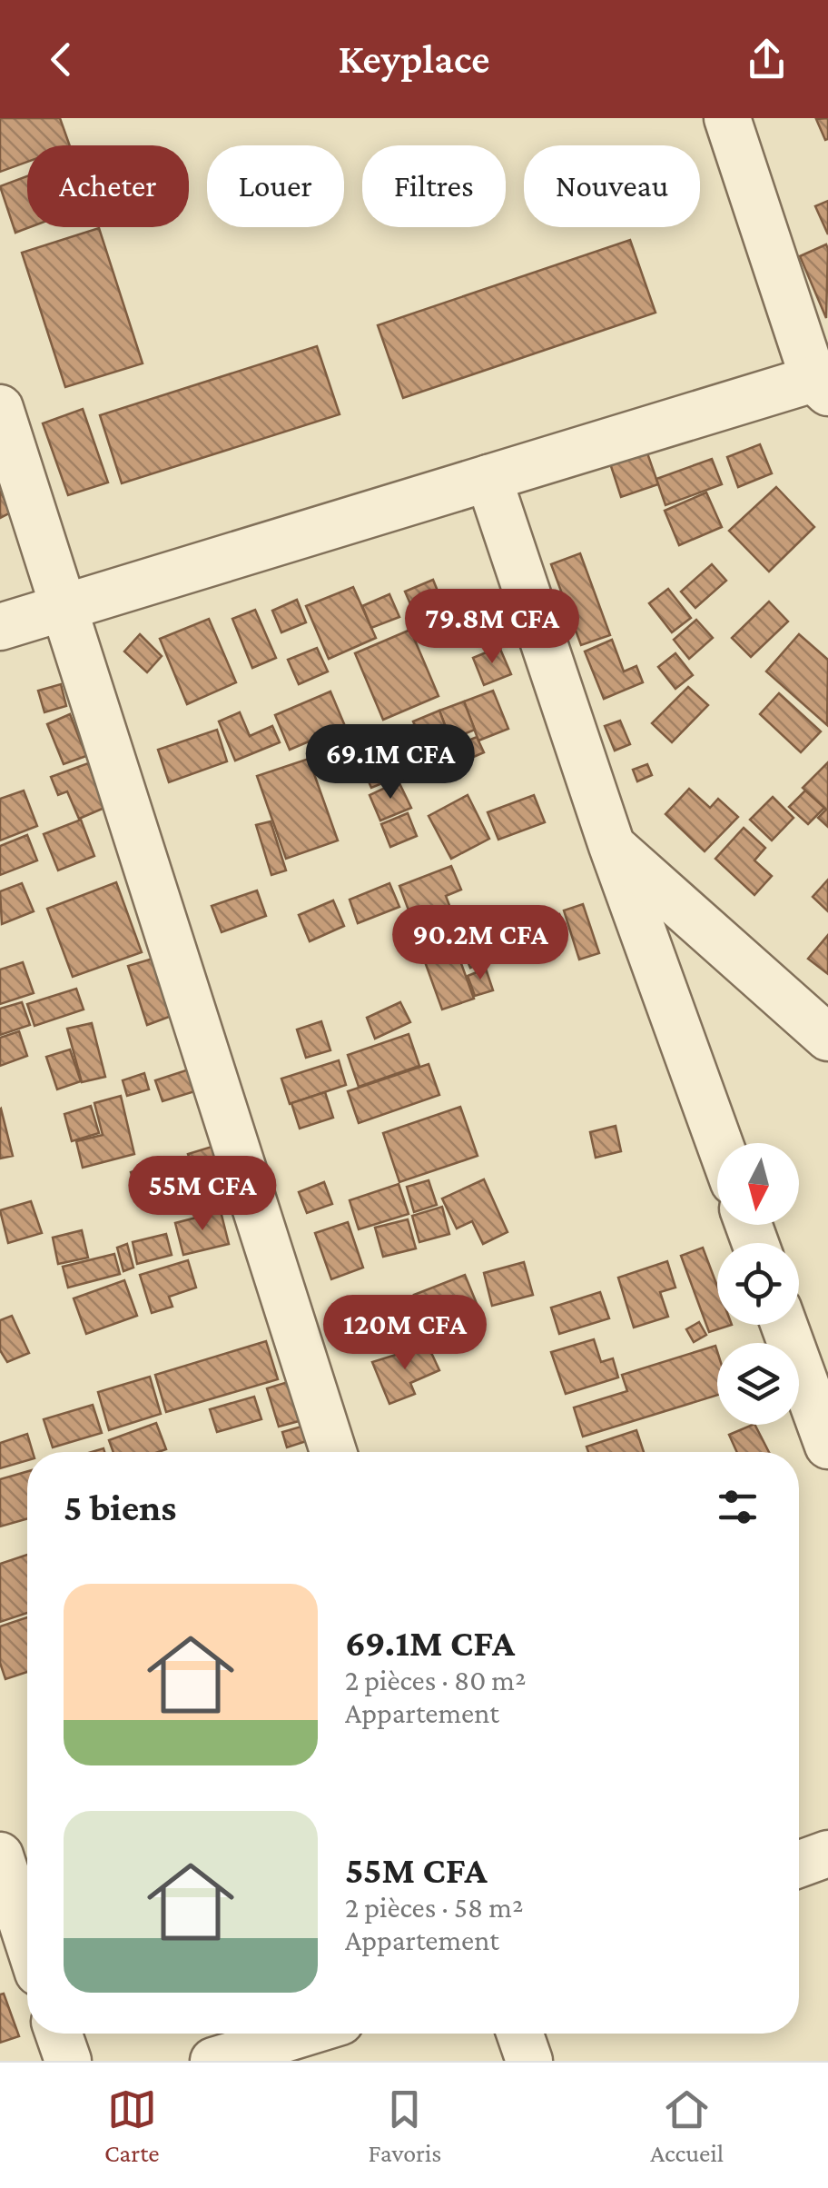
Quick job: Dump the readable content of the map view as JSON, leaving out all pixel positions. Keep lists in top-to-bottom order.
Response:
{
  "north": "bottom",
  "page": {
    "header": "Keyplace",
    "chip": [
      "Acheter",
      "Louer",
      "Filtres",
      "Nouveau"
    ],
    "price": [
      "79.8M CFA",
      "69.1M CFA",
      "90.2M CFA",
      "55M CFA",
      "120M CFA"
    ],
    "heading": "5 biens",
    "list": [
      {
        "name": "69.1M CFA",
        "note": "2 pièces · 80 m² · Appartement"
      },
      {
        "name": "55M CFA",
        "note": "2 pièces · 58 m² · Appartement"
      }
    ],
    "tabs": ["Carte", "Favoris", "Accueil"]
  }
}
